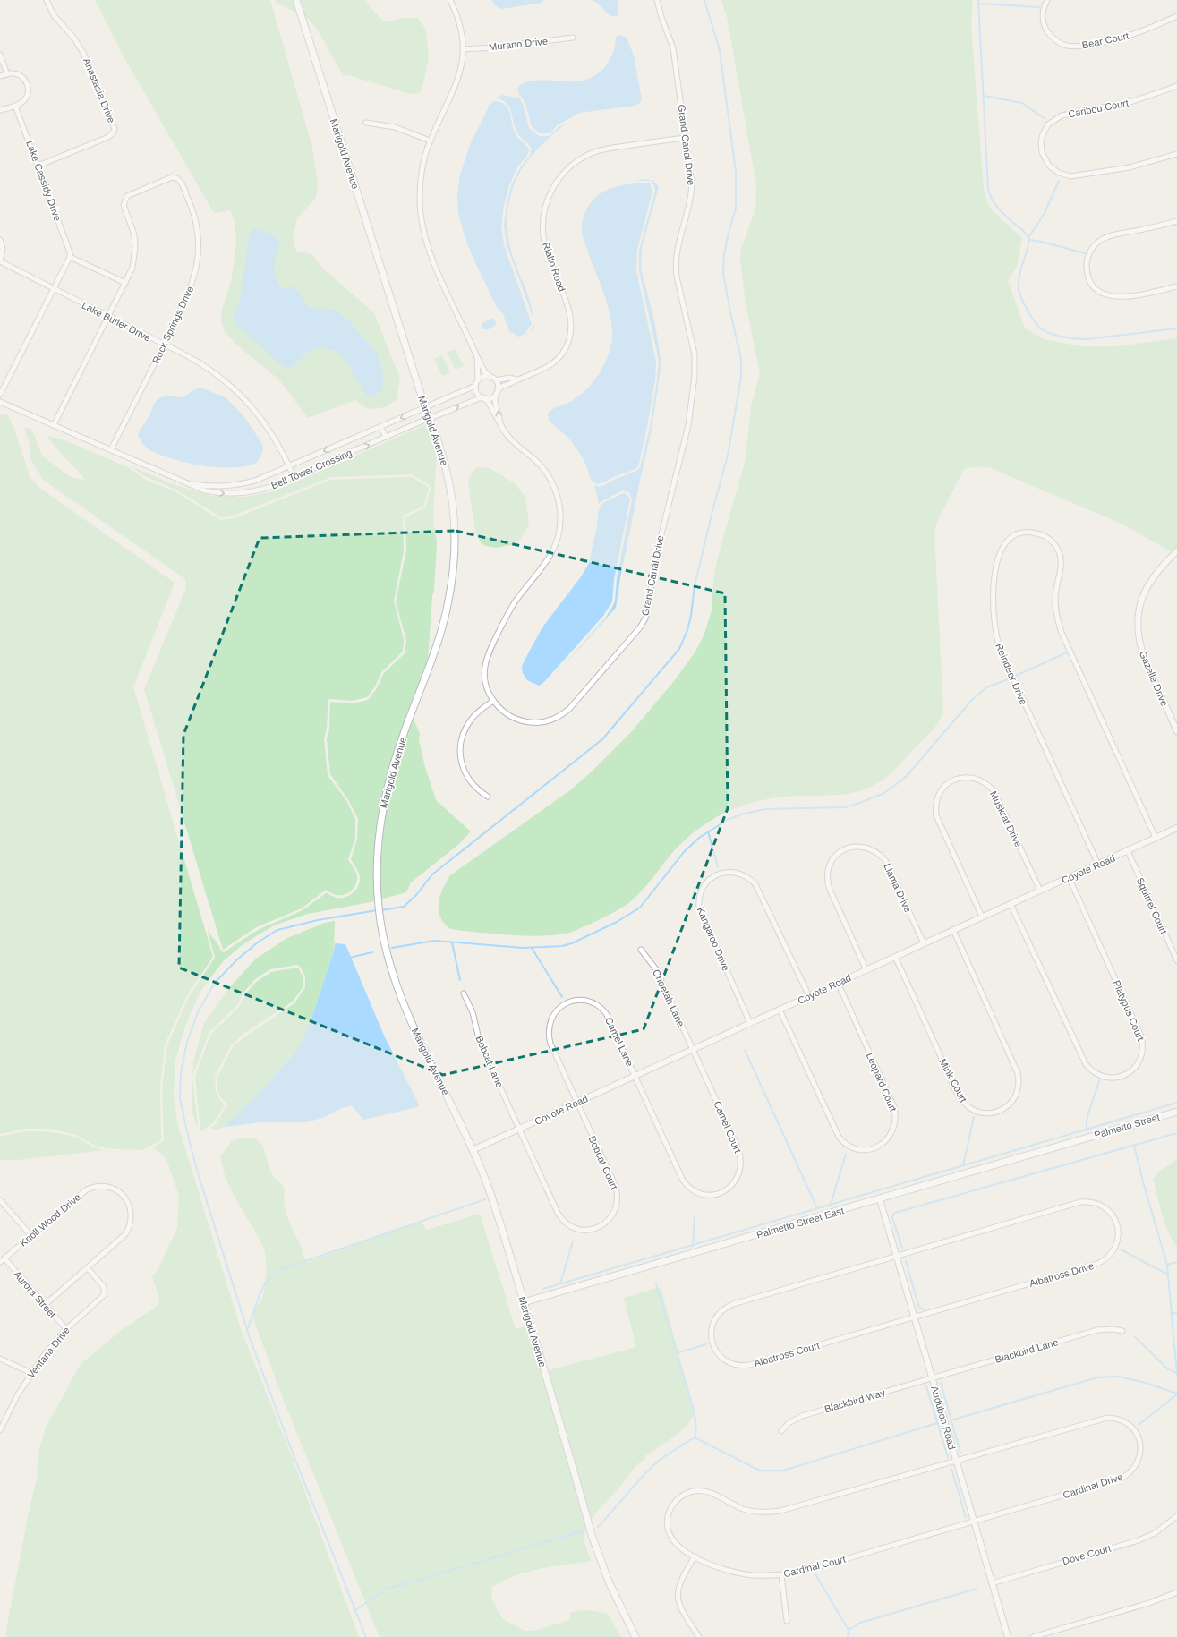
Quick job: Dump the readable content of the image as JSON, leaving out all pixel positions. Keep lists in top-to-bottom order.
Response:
{
  "streets": {
    "main road": ["Marigold Avenue", "Palmetto Street", "Palmetto Street East"],
    "street": [
      "Bear Court",
      "Murano Drive",
      "Anastasia Drive",
      "Caribou Court",
      "Grand Canal Drive",
      "Lake Cassidy Drive",
      "Rialto Road",
      "Lake Butler Drive",
      "Rock Springs Drive",
      "Bell Tower Crossing",
      "Reindeer Drive",
      "Gazelle Drive",
      "Muskrat Drive",
      "Coyote Road",
      "Llama Drive",
      "Squirrel Court",
      "Kangaroo Drive",
      "Cheetah Lane",
      "Platypus Court",
      "Camel Lane",
      "Bobcat Lane",
      "Mink Court",
      "Leopard Court",
      "Camel Court",
      "Bobcat Court",
      "Knoll Wood Drive",
      "Albatross Drive",
      "Aurora Street",
      "Blackbird Lane",
      "Ventana Drive",
      "Albatross Court",
      "Blackbird Way",
      "Audubon Road",
      "Cardinal Drive",
      "Dove Court",
      "Cardinal Court"
    ]
  },
  "crossings": [
    ["Anastasia Drive", "Lake Cassidy Drive"],
    ["Grand Canal Drive", "Rialto Road"],
    ["Grand Canal Drive", "Bell Tower Crossing"],
    ["Marigold Avenue", "Bell Tower Crossing"],
    ["Marigold Avenue", "Coyote Road"],
    ["Marigold Avenue", "Palmetto Street East"],
    ["Rialto Road", "Bell Tower Crossing"],
    ["Lake Butler Drive", "Rock Springs Drive"],
    ["Lake Butler Drive", "Bell Tower Crossing"],
    ["Rock Springs Drive", "Bell Tower Crossing"],
    ["Reindeer Drive", "Coyote Road"],
    ["Muskrat Drive", "Coyote Road"],
    ["Coyote Road", "Llama Drive"],
    ["Coyote Road", "Squirrel Court"],
    ["Coyote Road", "Kangaroo Drive"],
    ["Coyote Road", "Cheetah Lane"],
    ["Coyote Road", "Platypus Court"],
    ["Coyote Road", "Camel Lane"],
    ["Coyote Road", "Bobcat Lane"],
    ["Coyote Road", "Mink Court"],
    ["Coyote Road", "Leopard Court"],
    ["Coyote Road", "Camel Court"],
    ["Coyote Road", "Bobcat Court"],
    ["Cheetah Lane", "Camel Court"],
    ["Camel Lane", "Camel Court"],
    ["Camel Lane", "Bobcat Court"],
    ["Bobcat Lane", "Bobcat Court"],
    ["Palmetto Street", "Palmetto Street East"],
    ["Knoll Wood Drive", "Aurora Street"],
    ["Knoll Wood Drive", "Ventana Drive"],
    ["Palmetto Street East", "Audubon Road"],
    ["Albatross Drive", "Albatross Court"],
    ["Albatross Drive", "Audubon Road"],
    ["Aurora Street", "Ventana Drive"],
    ["Blackbird Lane", "Blackbird Way"],
    ["Blackbird Lane", "Audubon Road"],
    ["Albatross Court", "Audubon Road"],
    ["Blackbird Way", "Audubon Road"],
    ["Audubon Road", "Cardinal Drive"],
    ["Audubon Road", "Dove Court"],
    ["Audubon Road", "Cardinal Court"],
    ["Cardinal Drive", "Cardinal Court"]
  ]
}
